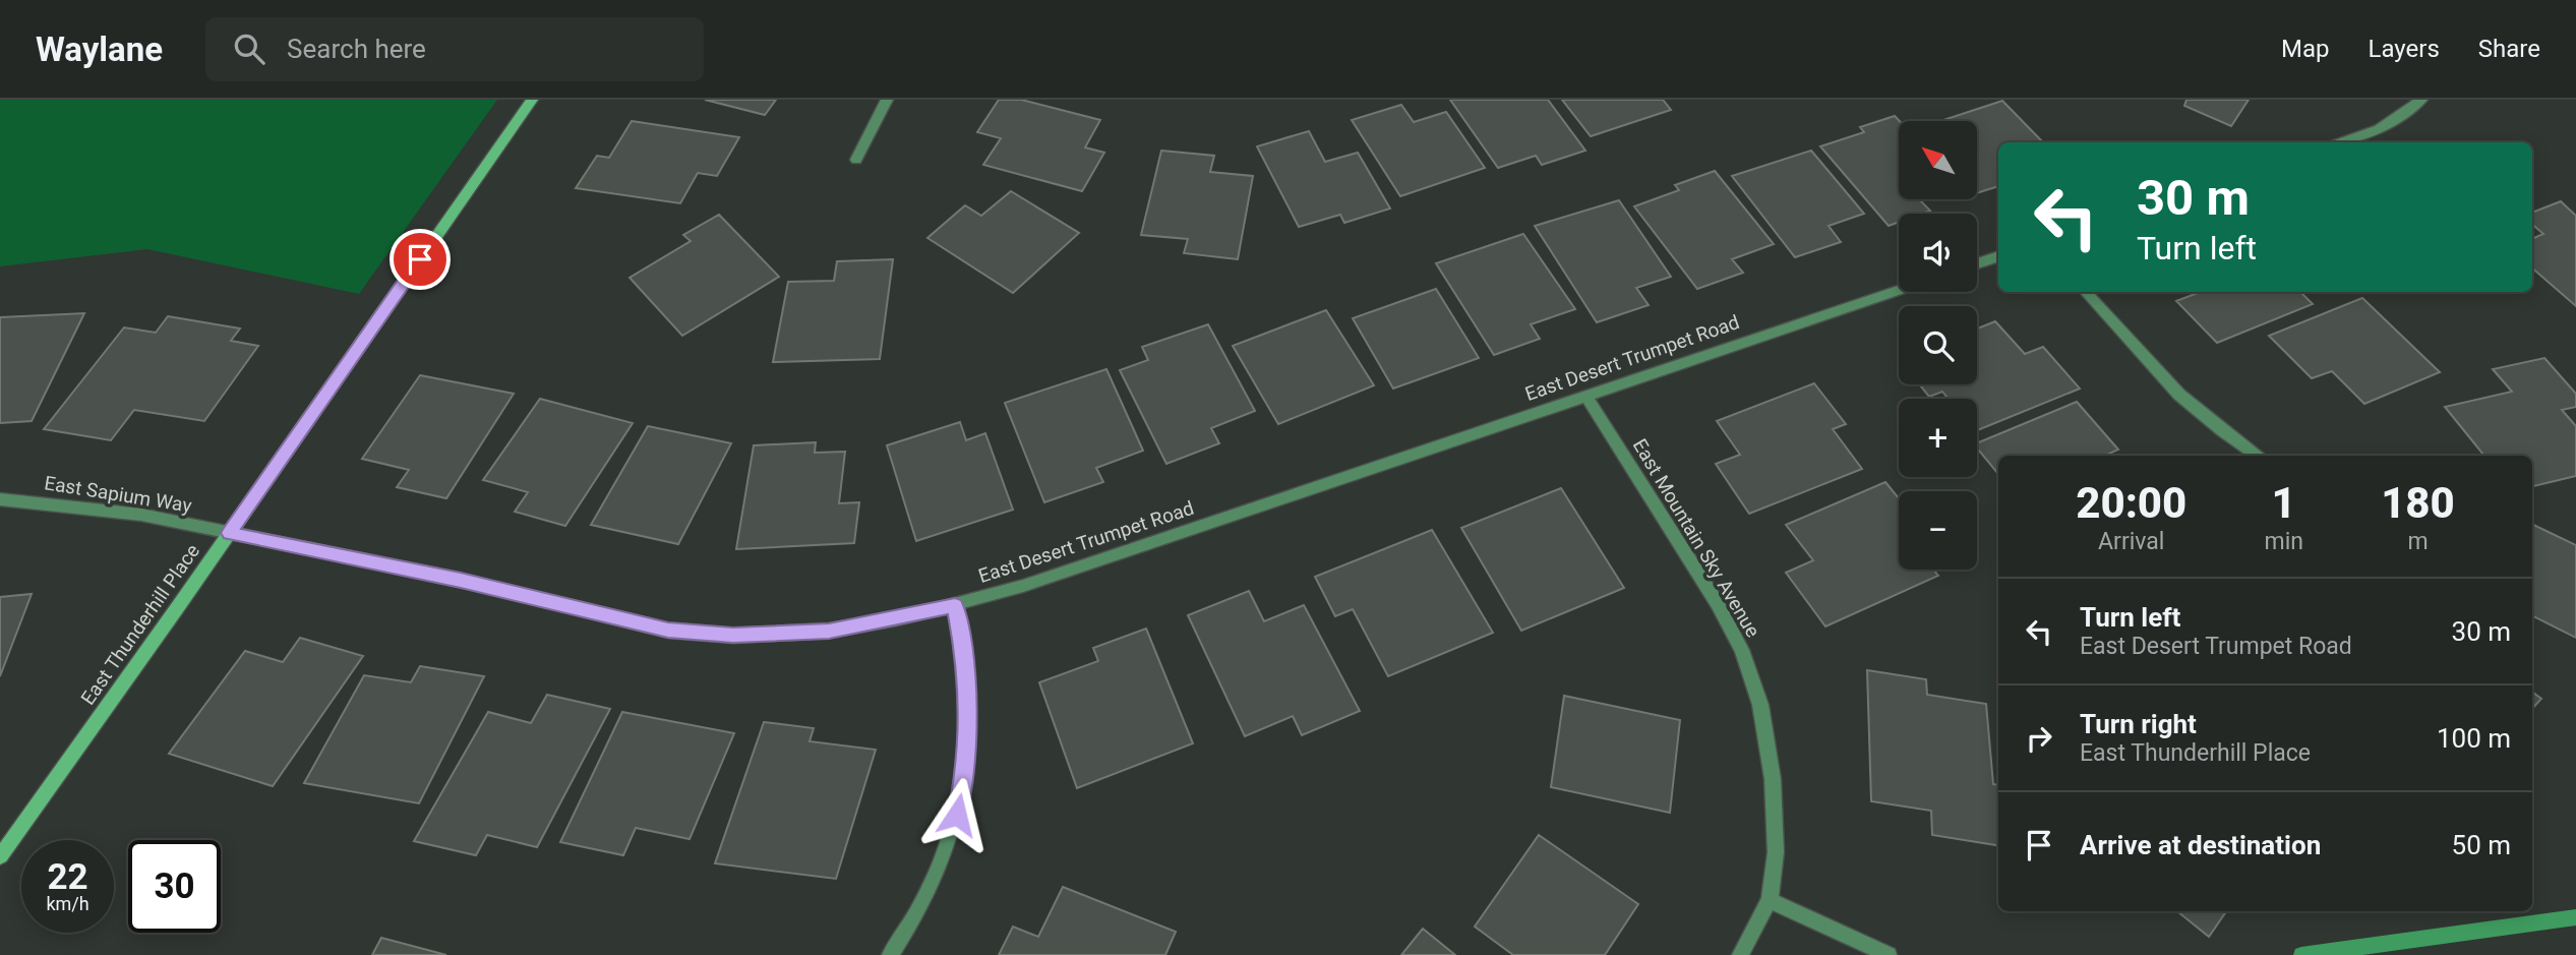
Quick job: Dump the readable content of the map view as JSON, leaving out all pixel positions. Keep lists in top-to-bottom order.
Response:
{
  "streets": {
    "street": [
      "East Desert Trumpet Road",
      "East Sapium Way",
      "East Mountain Sky Avenue",
      "East Thunderhill Place"
    ]
  },
  "crossings": [
    ["East Desert Trumpet Road", "East Sapium Way"],
    ["East Desert Trumpet Road", "East Mountain Sky Avenue"],
    ["East Desert Trumpet Road", "East Thunderhill Place"],
    ["East Sapium Way", "East Thunderhill Place"]
  ],
  "north": "top left",
  "page": {
    "header": "Waylane",
    "search": "Search here",
    "nav": ["Map", "Layers", "Share"],
    "map_buttons": ["+", "−"],
    "turn": ["30 m", "Turn left"],
    "eta": [
      "20:00",
      "Arrival",
      "1",
      "min",
      "180",
      "m"
    ],
    "list": [
      {
        "name": "Turn left",
        "note": "East Desert Trumpet Road",
        "value": "30 m"
      },
      {
        "name": "Turn right",
        "note": "East Thunderhill Place",
        "value": "100 m"
      },
      {
        "name": "Arrive at destination",
        "value": "50 m"
      }
    ],
    "speed": "22 km/h",
    "limit": "30"
  }
}
